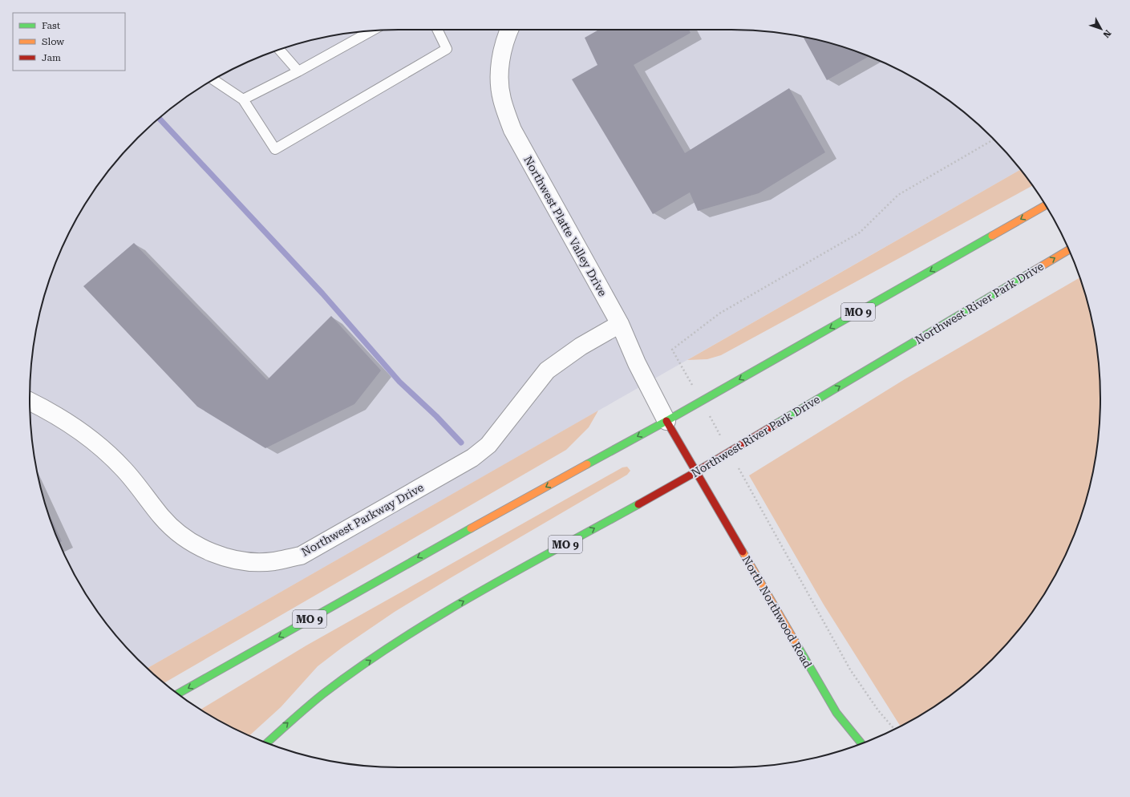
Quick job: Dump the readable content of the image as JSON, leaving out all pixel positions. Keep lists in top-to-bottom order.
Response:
{
  "streets": {
    "main road": ["Northwest River Park Drive", "MO 9", "North Northwood Road"],
    "street": ["Northwest Platte Valley Drive", "Northwest Parkway Drive"]
  },
  "crossings": [
    ["Northwest Platte Valley Drive", "MO 9"],
    ["Northwest Platte Valley Drive", "Northwest Parkway Drive"],
    ["Northwest Platte Valley Drive", "North Northwood Road"],
    ["Northwest River Park Drive", "North Northwood Road"],
    ["MO 9", "North Northwood Road"]
  ],
  "legend": ["Fast", "Slow", "Jam"],
  "north": "bottom right"
}
